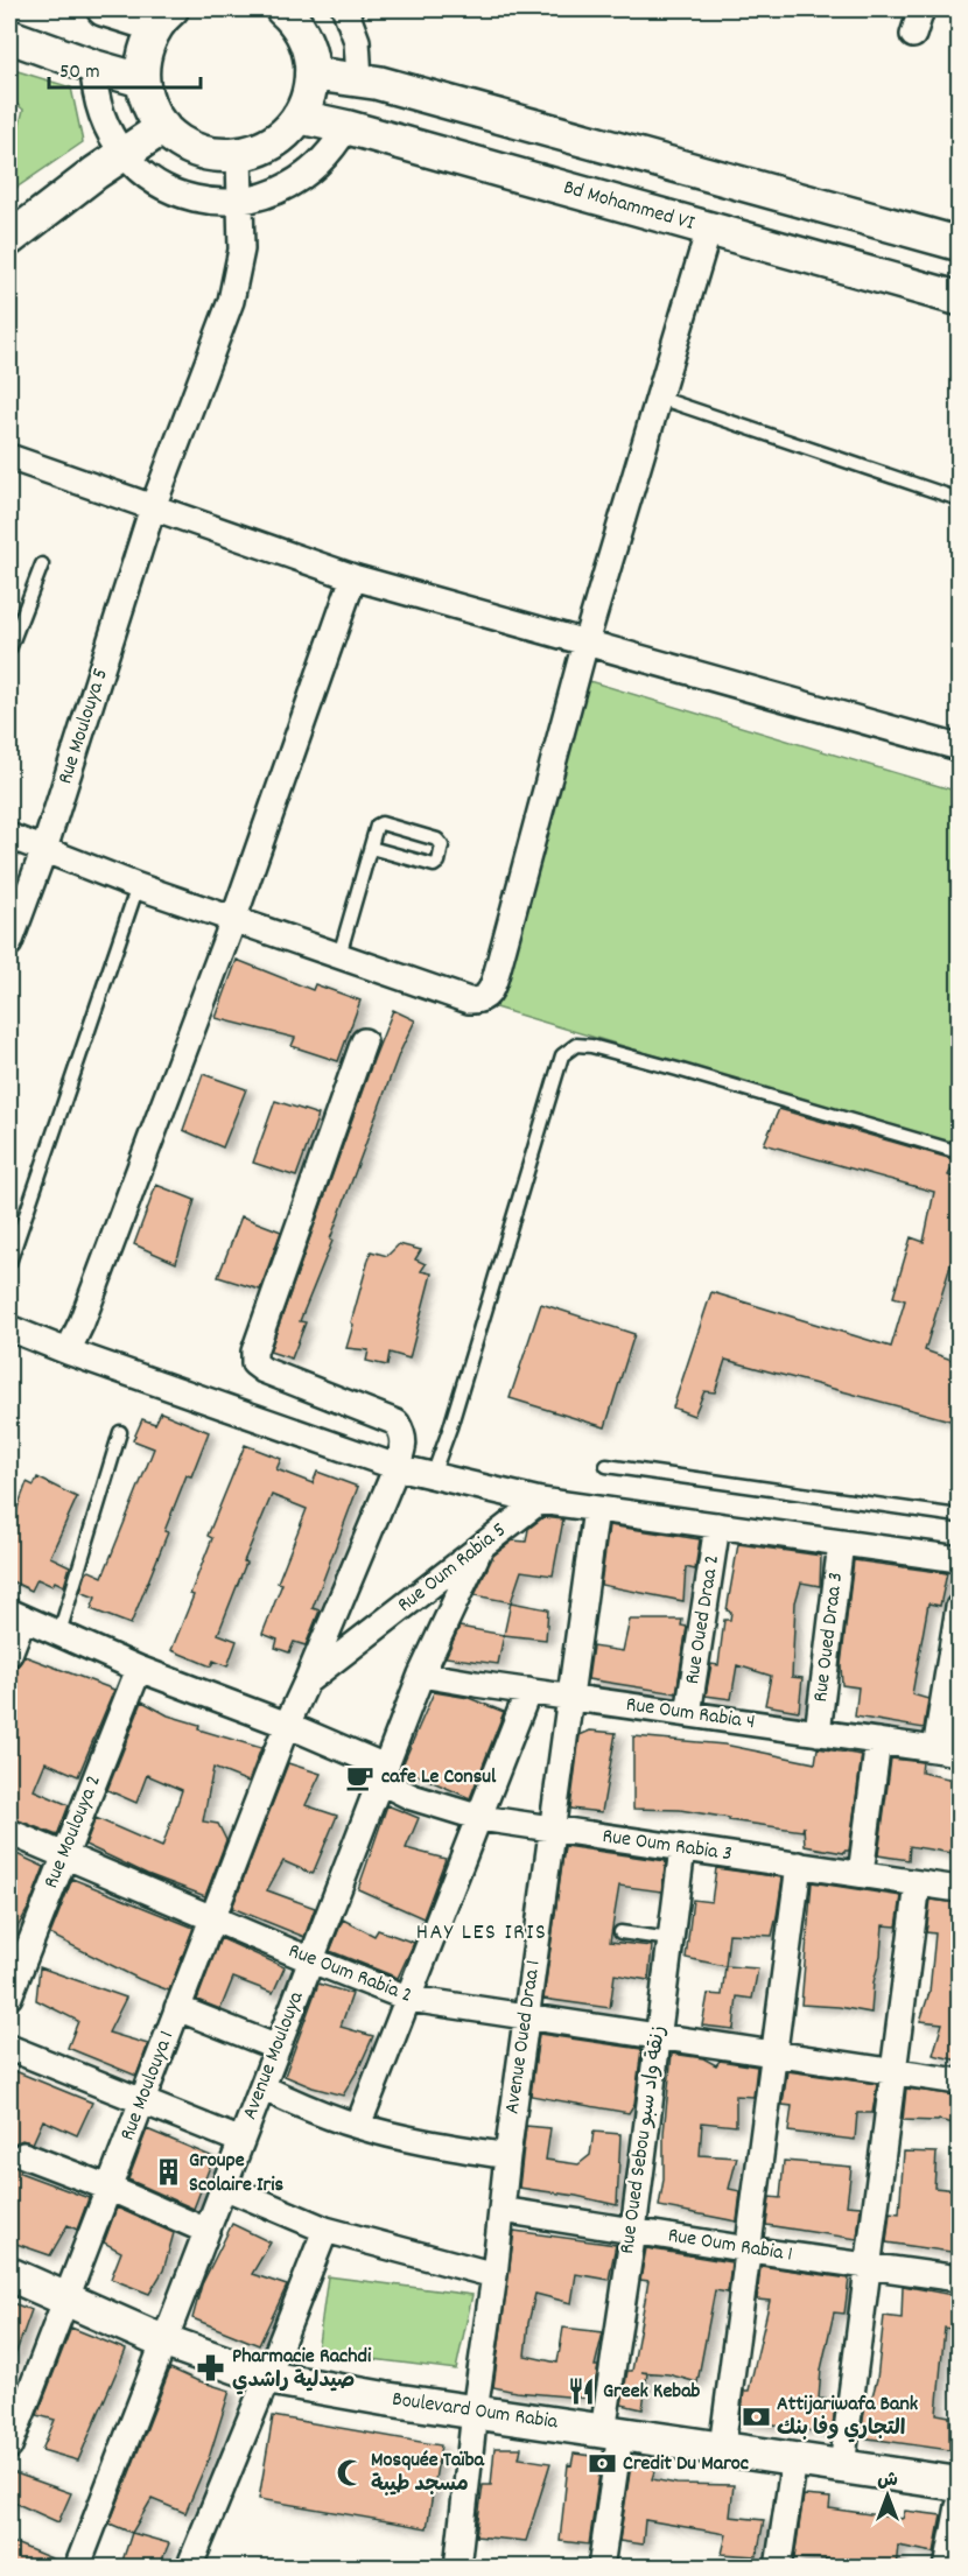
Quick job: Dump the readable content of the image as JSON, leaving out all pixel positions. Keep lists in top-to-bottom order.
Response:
{
  "streets": {
    "street": [
      "Bd Mohammed VI",
      "Rue Moulouya 5",
      "Rue Oum Rabia 5",
      "Rue Oued Draa 2",
      "Rue Oued Draa 3",
      "Rue Oum Rabia 4",
      "Rue Moulouya 2",
      "Rue Oum Rabia 3",
      "Rue Oum Rabia 2",
      "Avenue Oued Draa 1",
      "Avenue Moulouya",
      "Rue Moulouya 1",
      "Rue Oued Sebou زنقة واد سبو",
      "Rue Oum Rabia 1",
      "Boulevard Oum Rabia"
    ]
  },
  "crossings": [
    ["Rue Oum Rabia 5", "Rue Oum Rabia 3"],
    ["Rue Oum Rabia 5", "Avenue Moulouya"],
    ["Rue Oum Rabia 5", "Rue Moulouya 1"],
    ["Rue Oued Draa 2", "Rue Oum Rabia 4"],
    ["Rue Oued Draa 3", "Rue Oum Rabia 4"],
    ["Rue Oum Rabia 4", "Avenue Oued Draa 1"],
    ["Rue Oum Rabia 4", "Avenue Moulouya"],
    ["Rue Moulouya 2", "Rue Oum Rabia 2"],
    ["Rue Oum Rabia 3", "Avenue Oued Draa 1"],
    ["Rue Oum Rabia 3", "Avenue Moulouya"],
    ["Rue Oum Rabia 3", "Rue Moulouya 1"],
    ["Rue Oum Rabia 3", "Rue Oued Sebou زنقة واد سبو"],
    ["Rue Oum Rabia 2", "Avenue Oued Draa 1"],
    ["Rue Oum Rabia 2", "Avenue Moulouya"],
    ["Rue Oum Rabia 2", "Rue Moulouya 1"],
    ["Rue Oum Rabia 2", "Rue Oued Sebou زنقة واد سبو"],
    ["Avenue Oued Draa 1", "Rue Oum Rabia 1"],
    ["Avenue Oued Draa 1", "Boulevard Oum Rabia"],
    ["Avenue Moulouya", "Boulevard Oum Rabia"],
    ["Rue Moulouya 1", "Boulevard Oum Rabia"],
    ["Rue Oued Sebou زنقة واد سبو", "Rue Oum Rabia 1"],
    ["Rue Oued Sebou زنقة واد سبو", "Boulevard Oum Rabia"]
  ],
  "districts": ["HAY LES IRIS"],
  "places": {
    "cafe": ["cafe Le Consul"],
    "building": ["Groupe Scolaire Iris"],
    "pharmacy": ["Pharmacie Rachdi صيدلية راشدي"],
    "restaurant": ["Greek Kebab"],
    "bank": ["Attijariwafa Bank التجاري وفا بنك", "Credit Du Maroc"],
    "mosque": ["Mosquée Taïba مسجد طيبة"]
  },
  "scale_bar": "50 m",
  "north": "top"
}
